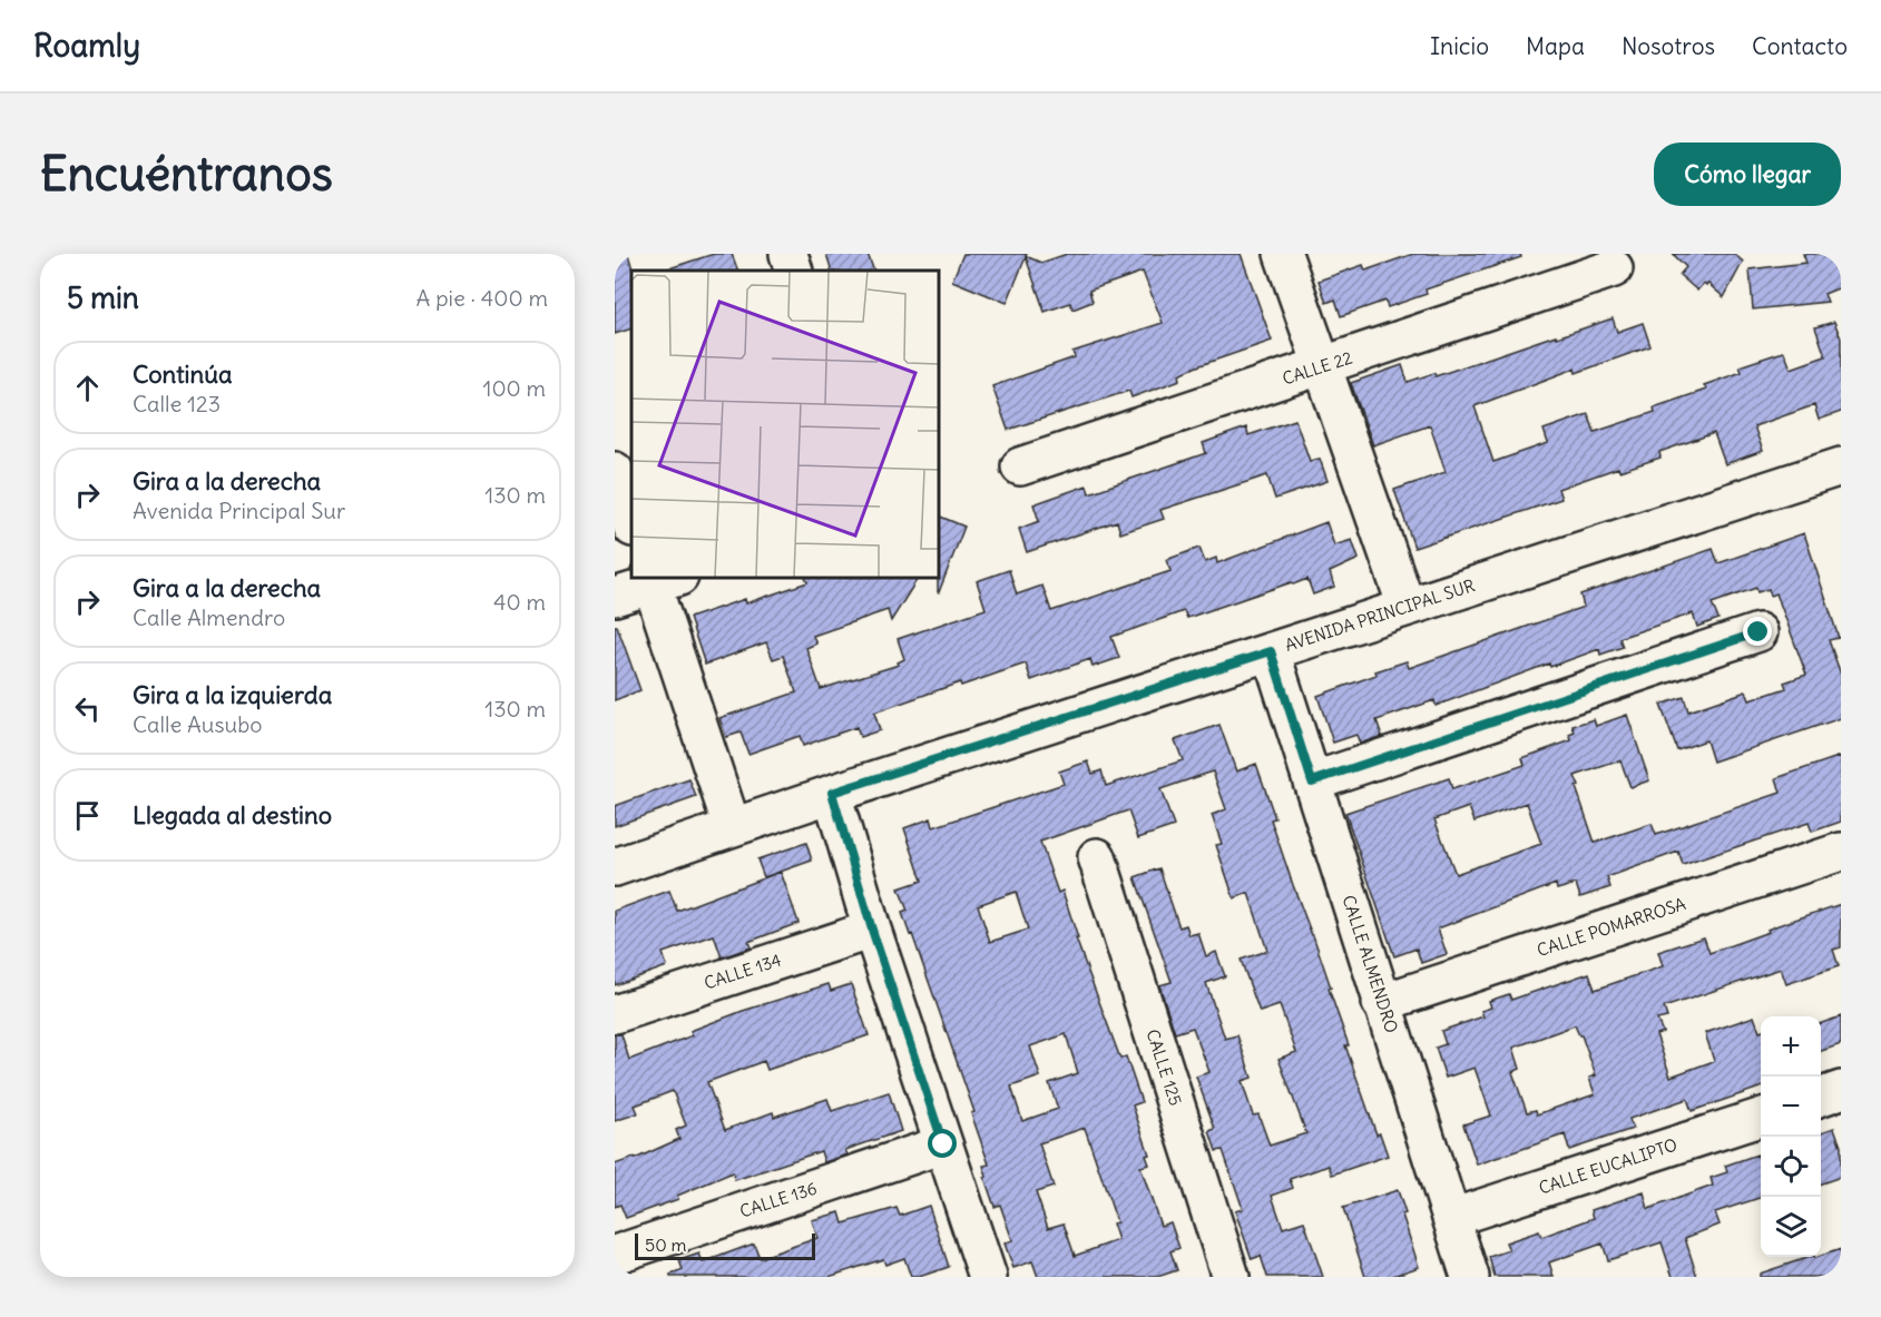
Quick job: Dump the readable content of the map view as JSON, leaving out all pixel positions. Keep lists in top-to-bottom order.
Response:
{
  "streets": {
    "street": [
      "CALLE 22",
      "AVENIDA PRINCIPAL SUR",
      "CALLE POMARROSA",
      "CALLE ALMENDRO",
      "CALLE 134",
      "CALLE 125",
      "CALLE EUCALIPTO",
      "CALLE 136"
    ]
  },
  "crossings": [
    ["AVENIDA PRINCIPAL SUR", "CALLE ALMENDRO"],
    ["CALLE POMARROSA", "CALLE ALMENDRO"],
    ["CALLE ALMENDRO", "CALLE EUCALIPTO"]
  ],
  "scale_bar": "50 m",
  "page": {
    "header": "Roamly",
    "nav": [
      "Inicio",
      "Mapa",
      "Nosotros",
      "Contacto"
    ],
    "buttons": "Cómo llegar",
    "title": "Encuéntranos",
    "heading": ["5 min", "A pie · 400 m"],
    "list": [
      ["Continúa", "Calle 123", "100 m"],
      ["Gira a la derecha", "Avenida Principal Sur", "130 m"],
      ["Gira a la derecha", "Calle Almendro", "40 m"],
      ["Gira a la izquierda", "Calle Ausubo", "130 m"],
      "Llegada al destino"
    ],
    "map_buttons": ["+", "−"],
    "scale": "50 m"
  }
}
